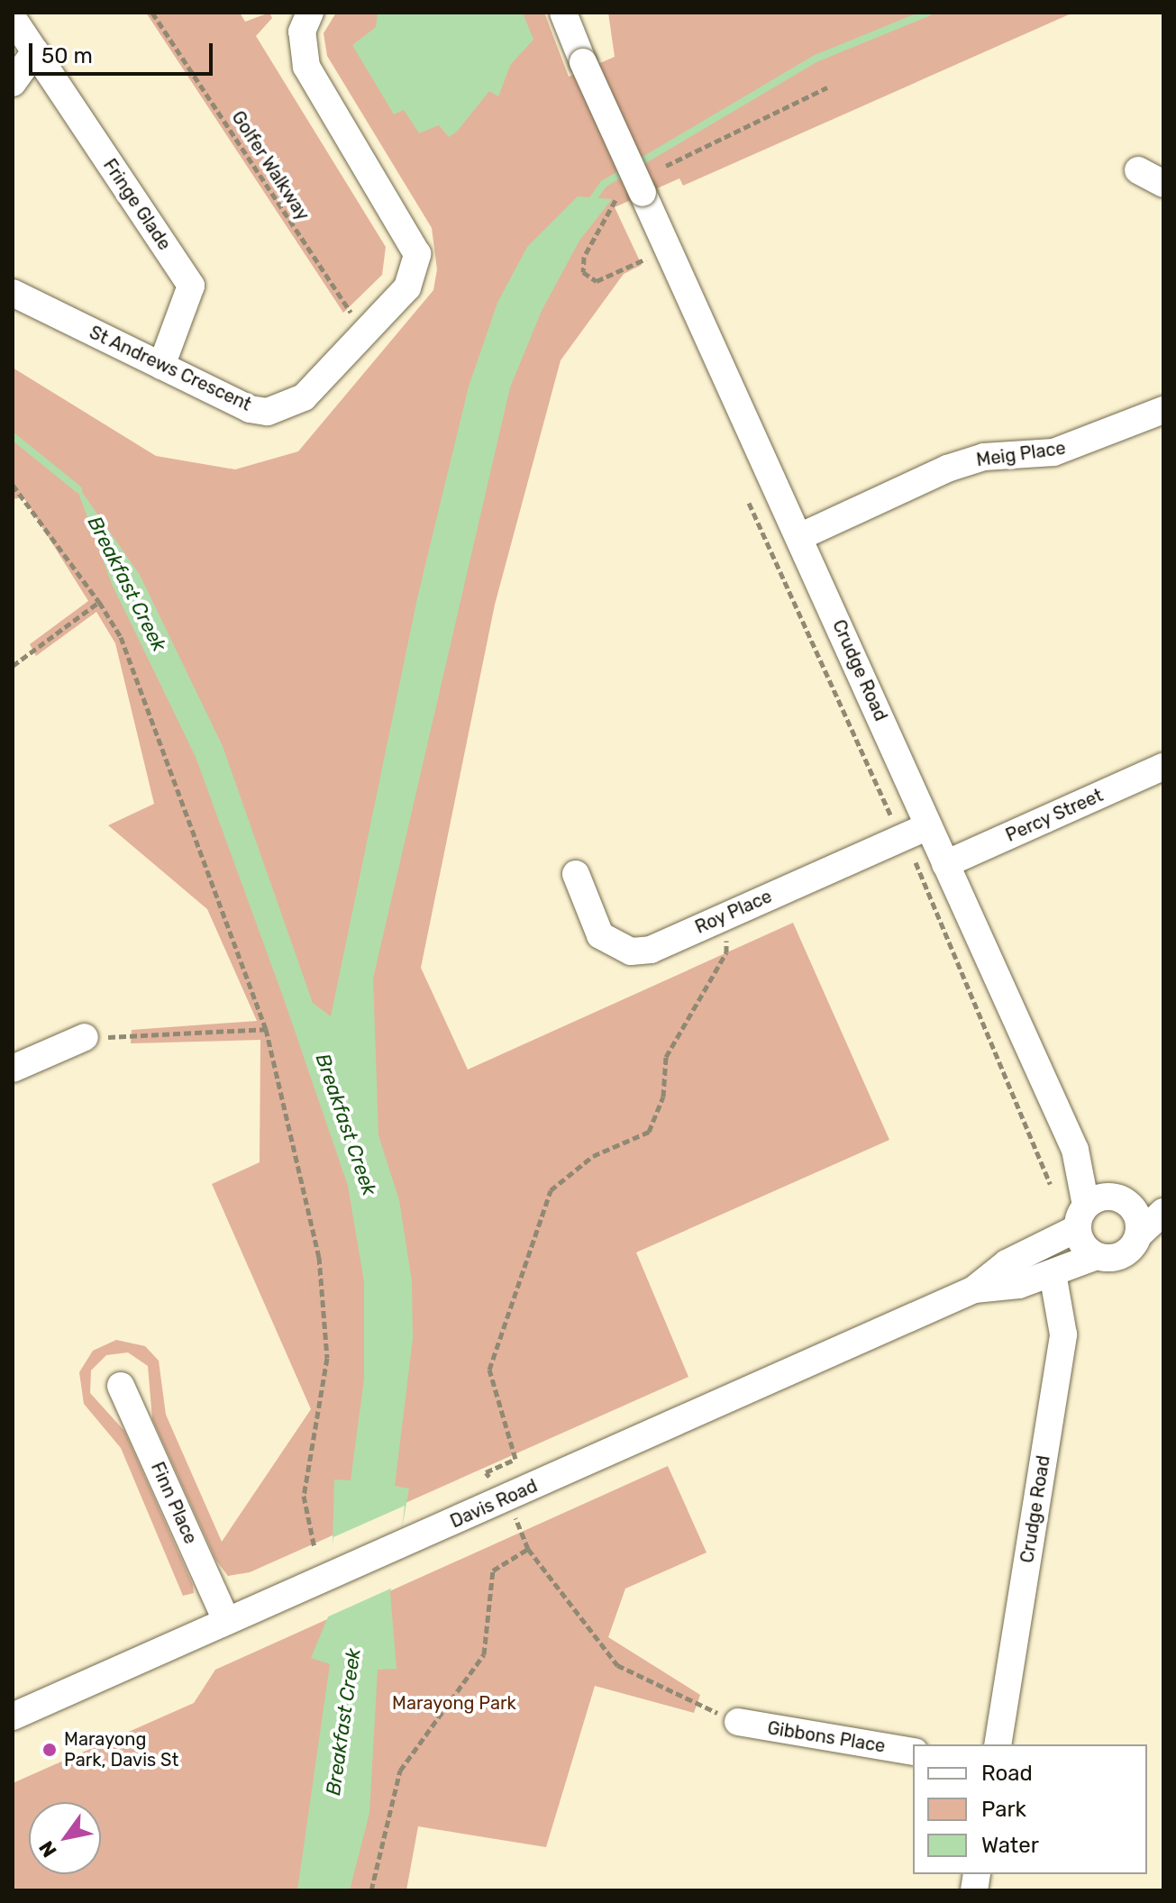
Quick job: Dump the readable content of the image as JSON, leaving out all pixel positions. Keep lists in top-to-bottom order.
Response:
{
  "streets": {
    "street": [
      "Fringe Glade",
      "St Andrews Crescent",
      "Meig Place",
      "Crudge Road",
      "Percy Street",
      "Roy Place",
      "Finn Place",
      "Davis Road",
      "Gibbons Place"
    ],
    "path": ["Golfer Walkway"]
  },
  "crossings": [
    ["Golfer Walkway", "St Andrews Crescent"],
    ["Fringe Glade", "St Andrews Crescent"],
    ["Meig Place", "Crudge Road"],
    ["Crudge Road", "Percy Street"],
    ["Crudge Road", "Roy Place"],
    ["Crudge Road", "Davis Road"],
    ["Finn Place", "Davis Road"]
  ],
  "water": ["Breakfast Creek"],
  "parks": ["Marayong Park"],
  "places": ["Marayong Park, Davis St"],
  "legend": ["Road", "Park", "Water"],
  "scale_bar": "50 m",
  "north": "bottom left"
}
